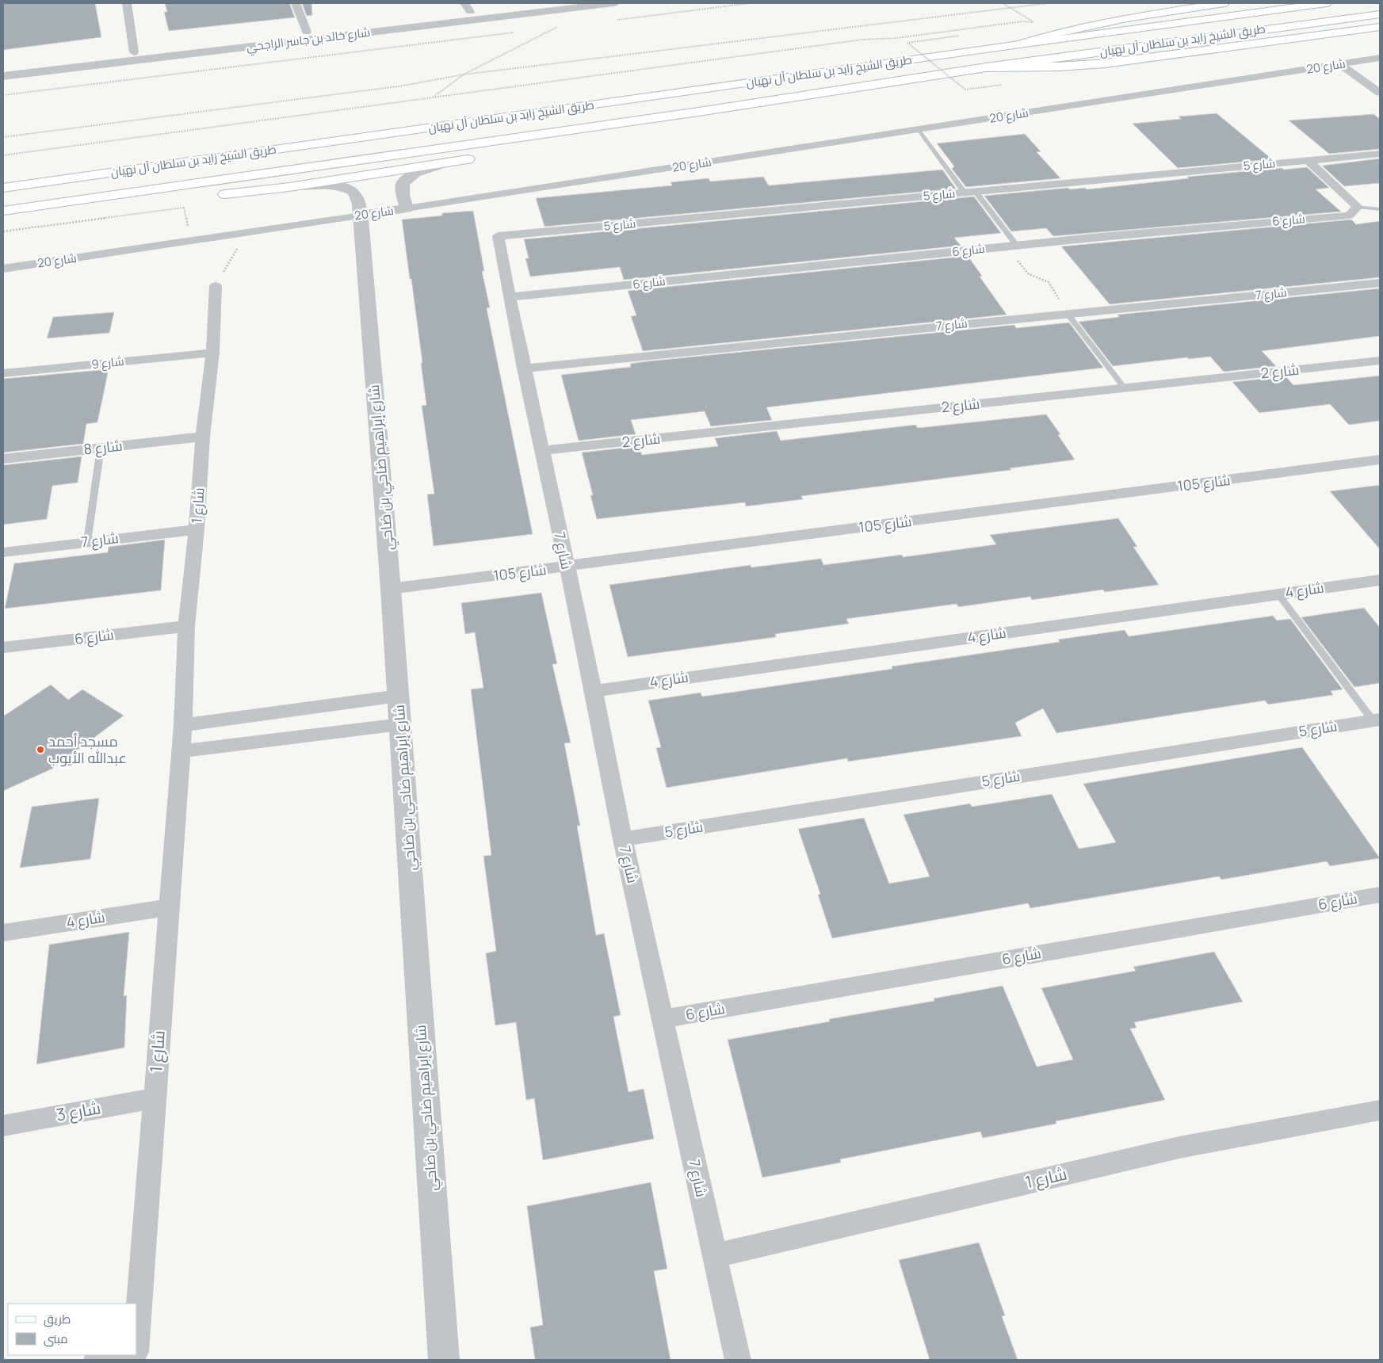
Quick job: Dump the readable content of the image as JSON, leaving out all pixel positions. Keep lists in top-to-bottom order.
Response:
{
  "streets": {
    "main road": ["طريق الشيخ زايد بن سلطان آل نهيان"],
    "street": [
      "شارع خالد بن جاسر الراجحي",
      "شارع 20",
      "شارع 5",
      "شارع 6",
      "شارع 7",
      "شارع 9",
      "شارع 2",
      "شارع 8",
      "شارع إبراهيم ضاحي بن ضاحي",
      "شارع 105",
      "شارع 1",
      "شارع 4",
      "شارع 3"
    ]
  },
  "crossings": [
    ["شارع 20", "شارع إبراهيم ضاحي بن ضاحي"],
    ["شارع 5", "شارع 7"],
    ["شارع 6", "شارع 7"],
    ["شارع 6", "شارع 1"],
    ["شارع 7", "شارع 2"],
    ["شارع 7", "شارع 105"],
    ["شارع 7", "شارع 1"],
    ["شارع 7", "شارع 4"],
    ["شارع 9", "شارع 1"],
    ["شارع 8", "شارع 1"],
    ["شارع إبراهيم ضاحي بن ضاحي", "شارع 105"],
    ["شارع 1", "شارع 4"],
    ["شارع 1", "شارع 3"]
  ],
  "places": ["مسجد أحمد عبدالله الأيوب"],
  "legend": ["طريق", "مبنى"]
}
